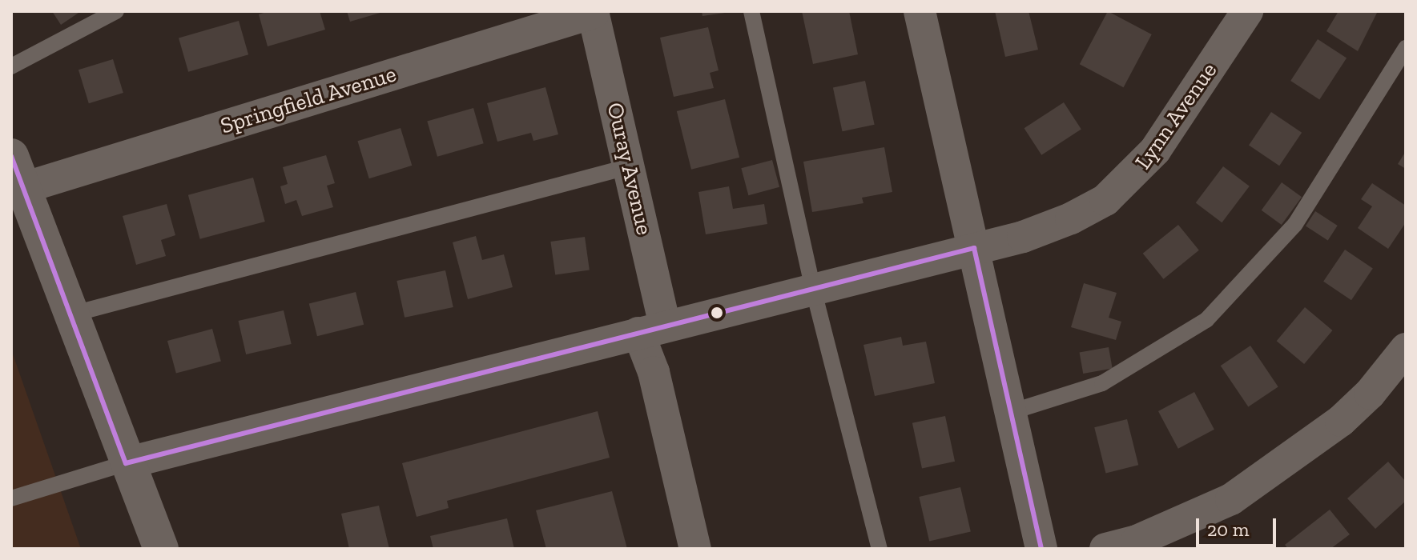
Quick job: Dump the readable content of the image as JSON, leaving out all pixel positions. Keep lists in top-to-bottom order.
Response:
{
  "streets": {
    "street": ["Springfield Avenue", "Lynn Avenue", "Ouray Avenue"]
  },
  "crossings": [
    ["Springfield Avenue", "Ouray Avenue"],
    ["Lynn Avenue", "Ouray Avenue"]
  ],
  "scale_bar": "20 m"
}
